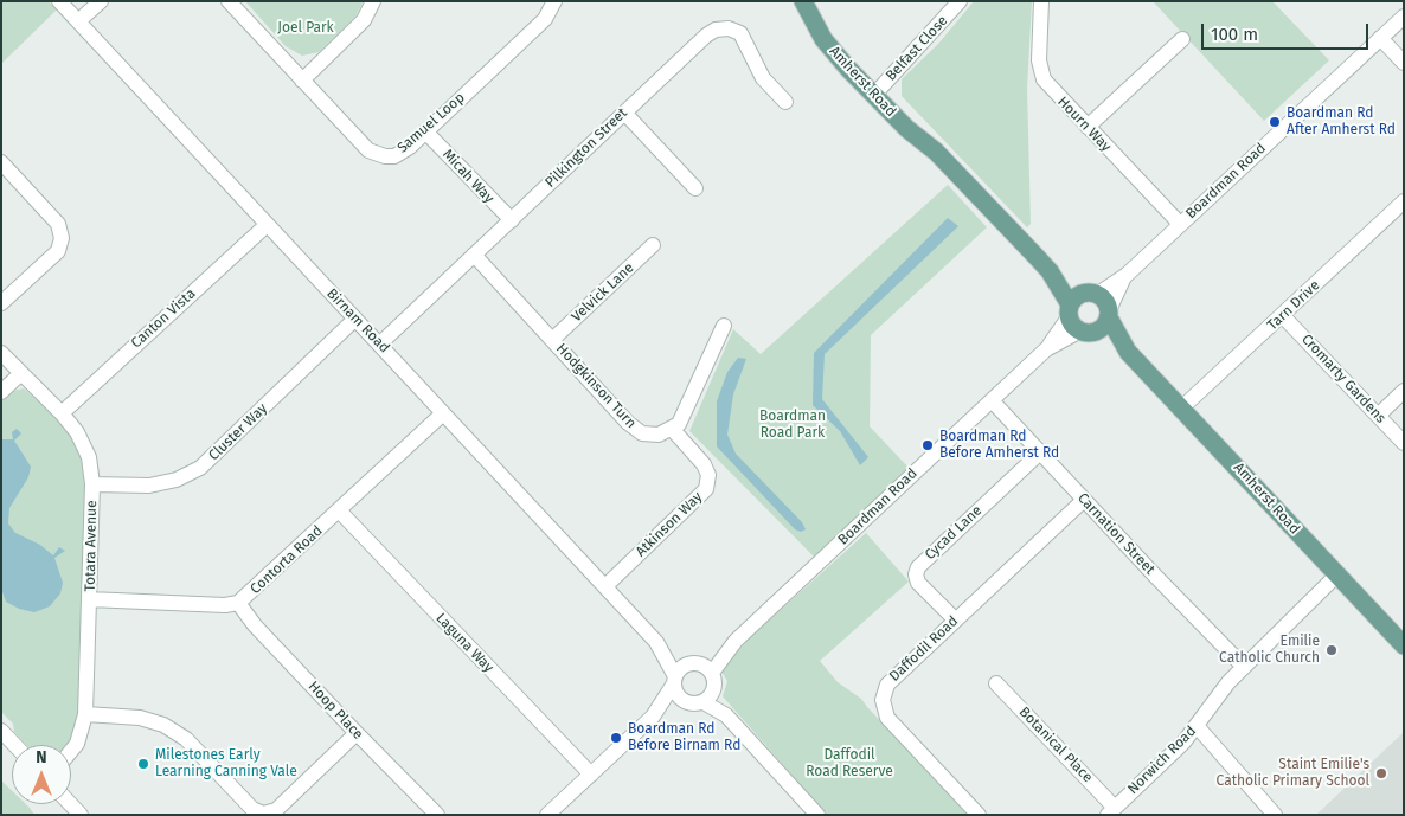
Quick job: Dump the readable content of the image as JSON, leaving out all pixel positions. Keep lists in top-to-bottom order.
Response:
{
  "streets": {
    "main road": ["Amherst Road", "Boardman Road"],
    "street": [
      "Belfast Close",
      "Samuel Loop",
      "Hourn Way",
      "Pilkington Street",
      "Micah Way",
      "Velvick Lane",
      "Tarn Drive",
      "Canton Vista",
      "Birnam Road",
      "Cromarty Gardens",
      "Hodgkinson Turn",
      "Cluster Way",
      "Atkinson Way",
      "Cycad Lane",
      "Carnation Street",
      "Totara Avenue",
      "Contorta Road",
      "Laguna Way",
      "Daffodil Road",
      "Hoop Place",
      "Botanical Place",
      "Norwich Road"
    ]
  },
  "crossings": [
    ["Belfast Close", "Amherst Road"],
    ["Amherst Road", "Boardman Road"],
    ["Amherst Road", "Tarn Drive"],
    ["Amherst Road", "Norwich Road"],
    ["Samuel Loop", "Micah Way"],
    ["Hourn Way", "Boardman Road"],
    ["Pilkington Street", "Micah Way"],
    ["Pilkington Street", "Birnam Road"],
    ["Pilkington Street", "Hodgkinson Turn"],
    ["Boardman Road", "Birnam Road"],
    ["Boardman Road", "Carnation Street"],
    ["Boardman Road", "Laguna Way"],
    ["Velvick Lane", "Hodgkinson Turn"],
    ["Tarn Drive", "Cromarty Gardens"],
    ["Canton Vista", "Birnam Road"],
    ["Canton Vista", "Totara Avenue"],
    ["Birnam Road", "Cluster Way"],
    ["Birnam Road", "Atkinson Way"],
    ["Birnam Road", "Contorta Road"],
    ["Hodgkinson Turn", "Atkinson Way"],
    ["Cluster Way", "Totara Avenue"],
    ["Cycad Lane", "Carnation Street"],
    ["Cycad Lane", "Daffodil Road"],
    ["Carnation Street", "Daffodil Road"],
    ["Carnation Street", "Norwich Road"],
    ["Totara Avenue", "Contorta Road"],
    ["Contorta Road", "Laguna Way"],
    ["Contorta Road", "Hoop Place"],
    ["Botanical Place", "Norwich Road"]
  ],
  "parks": ["Joel Park", "Boardman Road Park", "Daffodil Road Reserve"],
  "places": [
    "Boardman Rd After Amherst Rd",
    "Boardman Rd Before Amherst Rd",
    "Emilie Catholic Church",
    "Boardman Rd Before Birnam Rd",
    "Milestones Early Learning Canning Vale",
    "Staint Emilie's Catholic Primary School"
  ],
  "scale_bar": "100 m",
  "north": "top"
}
